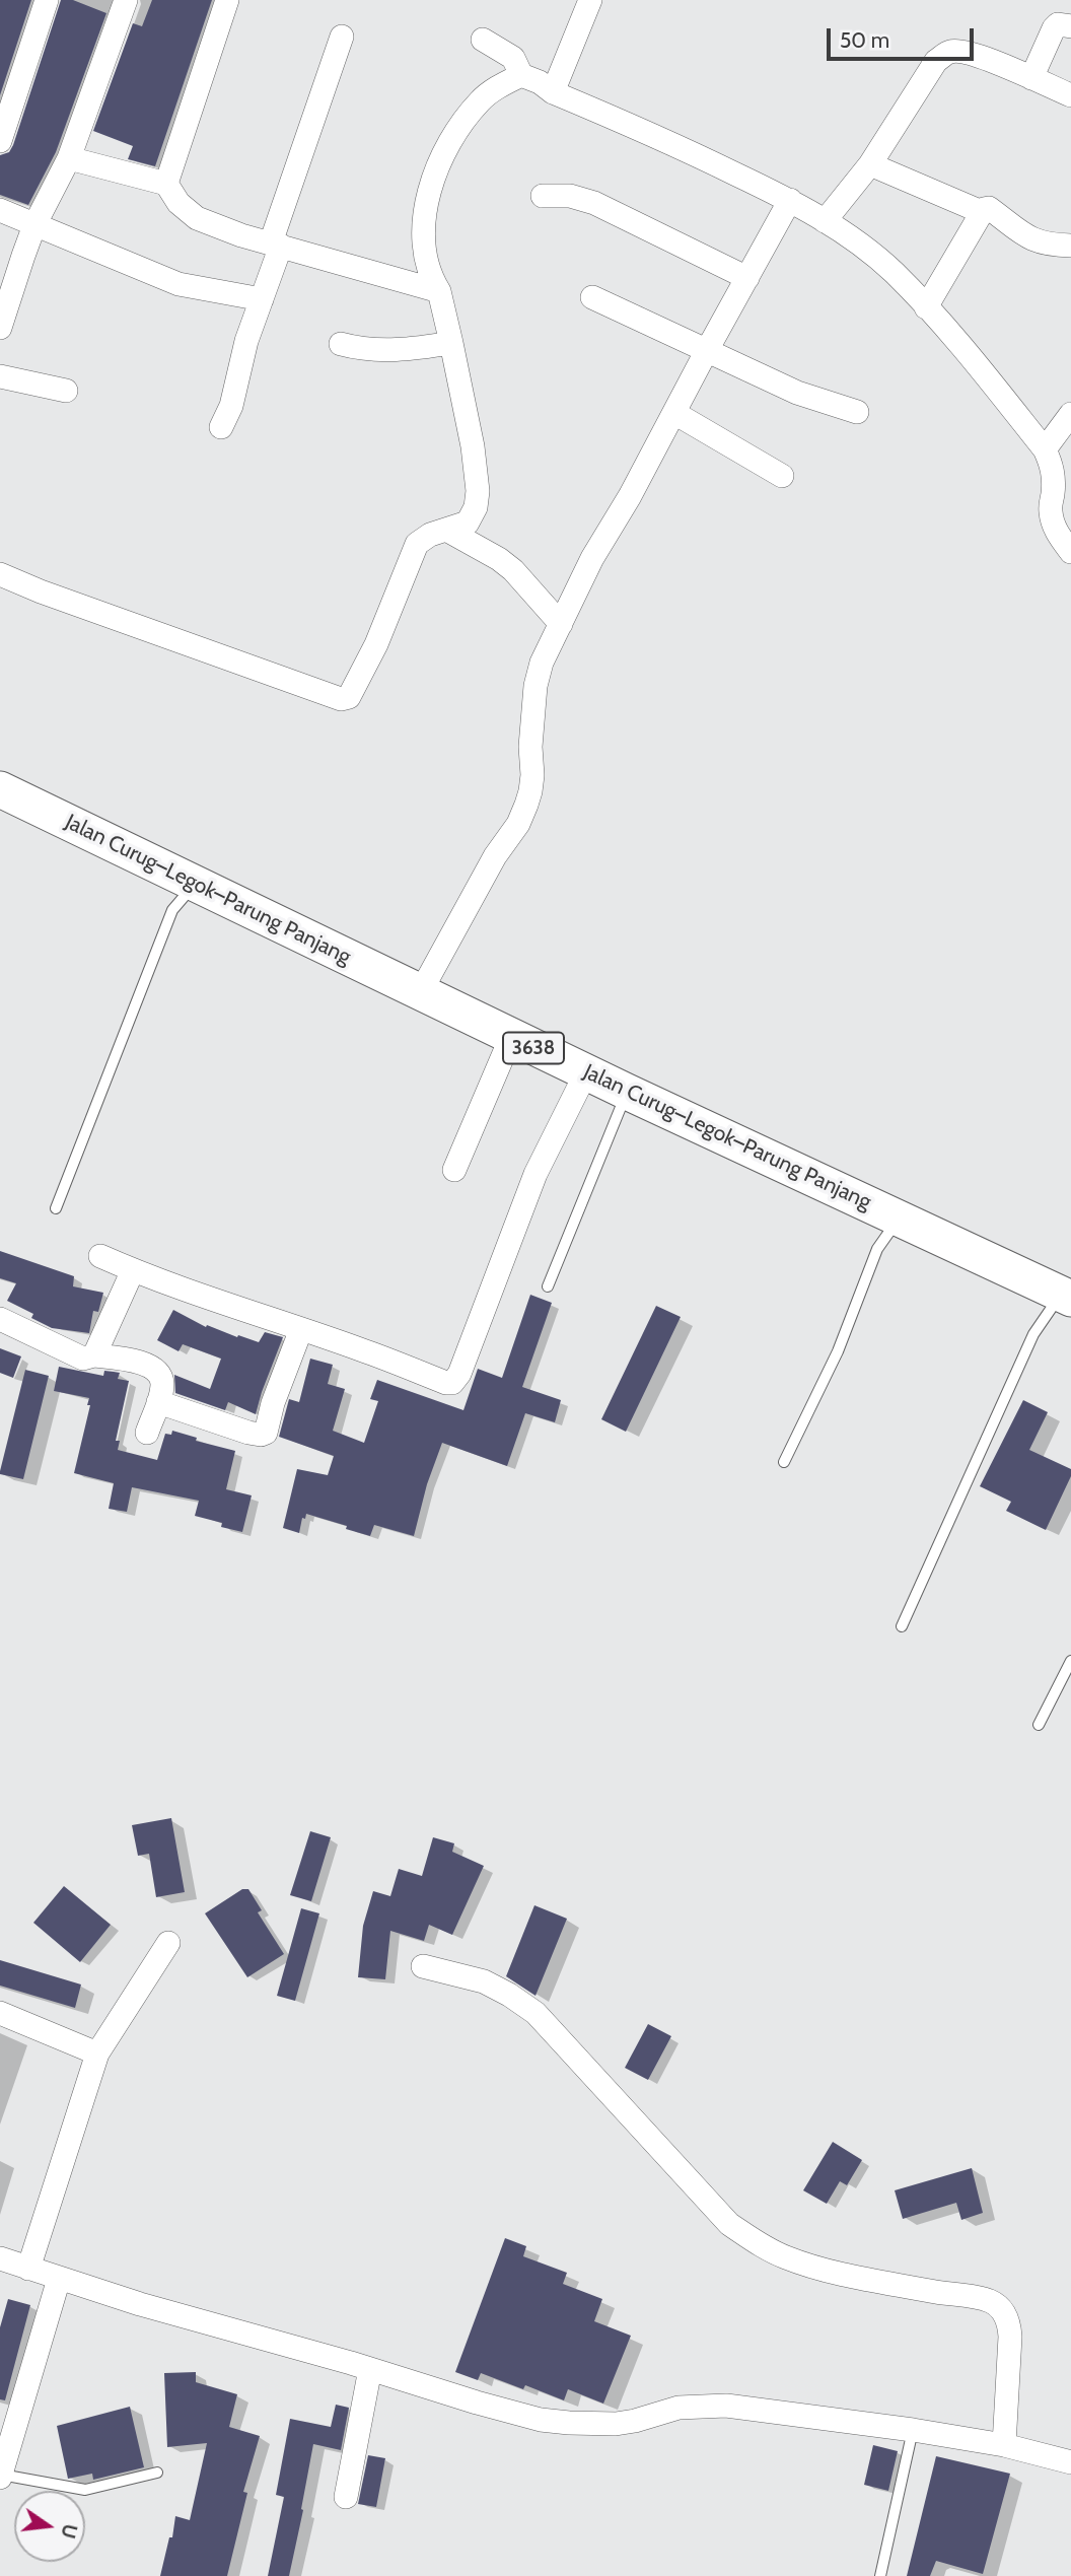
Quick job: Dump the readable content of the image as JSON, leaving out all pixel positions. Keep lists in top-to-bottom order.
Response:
{
  "streets": {
    "main road": ["Jalan Curug–Legok–Parung Panjang", "3638"]
  },
  "scale_bar": "50 m",
  "north": "right"
}
